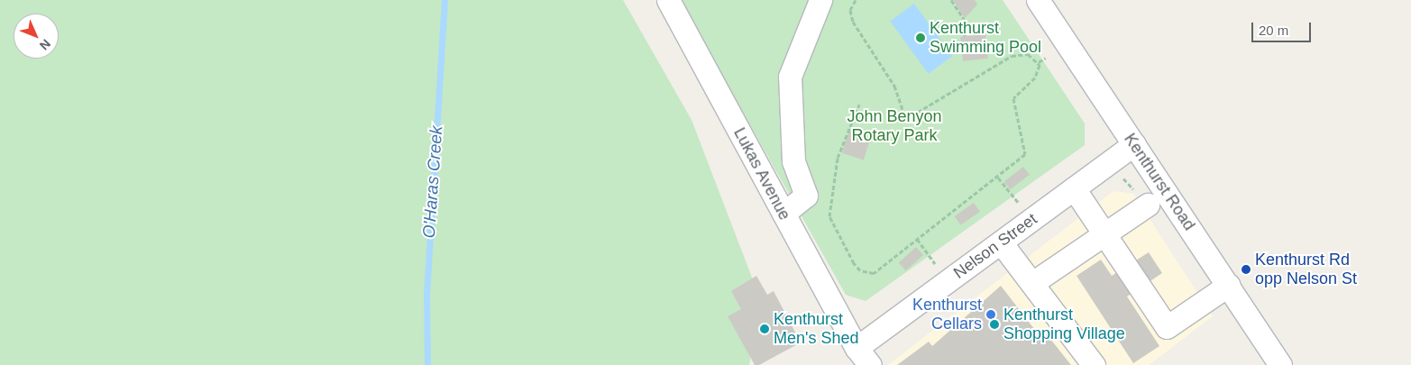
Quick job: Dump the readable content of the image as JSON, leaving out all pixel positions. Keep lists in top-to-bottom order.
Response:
{
  "streets": {
    "street": ["Lukas Avenue", "Kenthurst Road", "Nelson Street"]
  },
  "crossings": [
    ["Lukas Avenue", "Nelson Street"],
    ["Kenthurst Road", "Nelson Street"]
  ],
  "water": ["O'Haras Creek"],
  "parks": ["John Benyon Rotary Park"],
  "places": [
    "Kenthurst Swimming Pool",
    "Kenthurst Rd opp Nelson St",
    "Kenthurst Cellars",
    "Kenthurst Shopping Village",
    "Kenthurst Men's Shed"
  ],
  "scale_bar": "20 m",
  "north": "bottom right"
}
